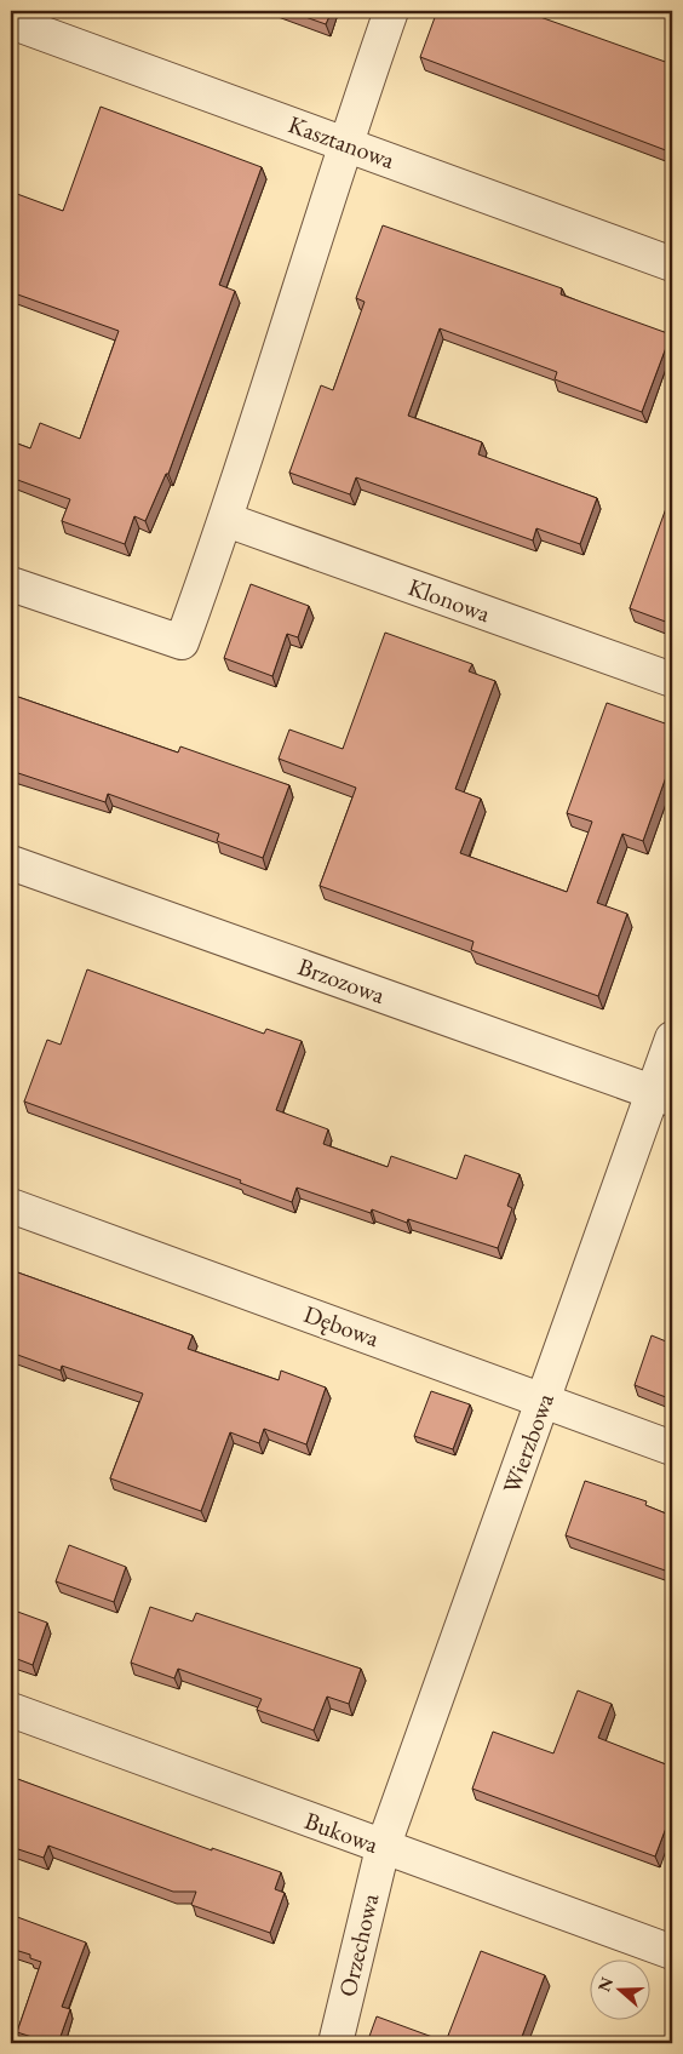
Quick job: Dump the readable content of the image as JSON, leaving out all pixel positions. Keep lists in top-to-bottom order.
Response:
{
  "streets": {
    "street": [
      "Kasztanowa",
      "Klonowa",
      "Brzozowa",
      "Dębowa",
      "Wierzbowa",
      "Bukowa",
      "Orzechowa"
    ]
  },
  "crossings": [
    ["Brzozowa", "Wierzbowa"],
    ["Dębowa", "Wierzbowa"],
    ["Wierzbowa", "Bukowa"],
    ["Wierzbowa", "Orzechowa"],
    ["Bukowa", "Orzechowa"]
  ],
  "north": "left"
}
